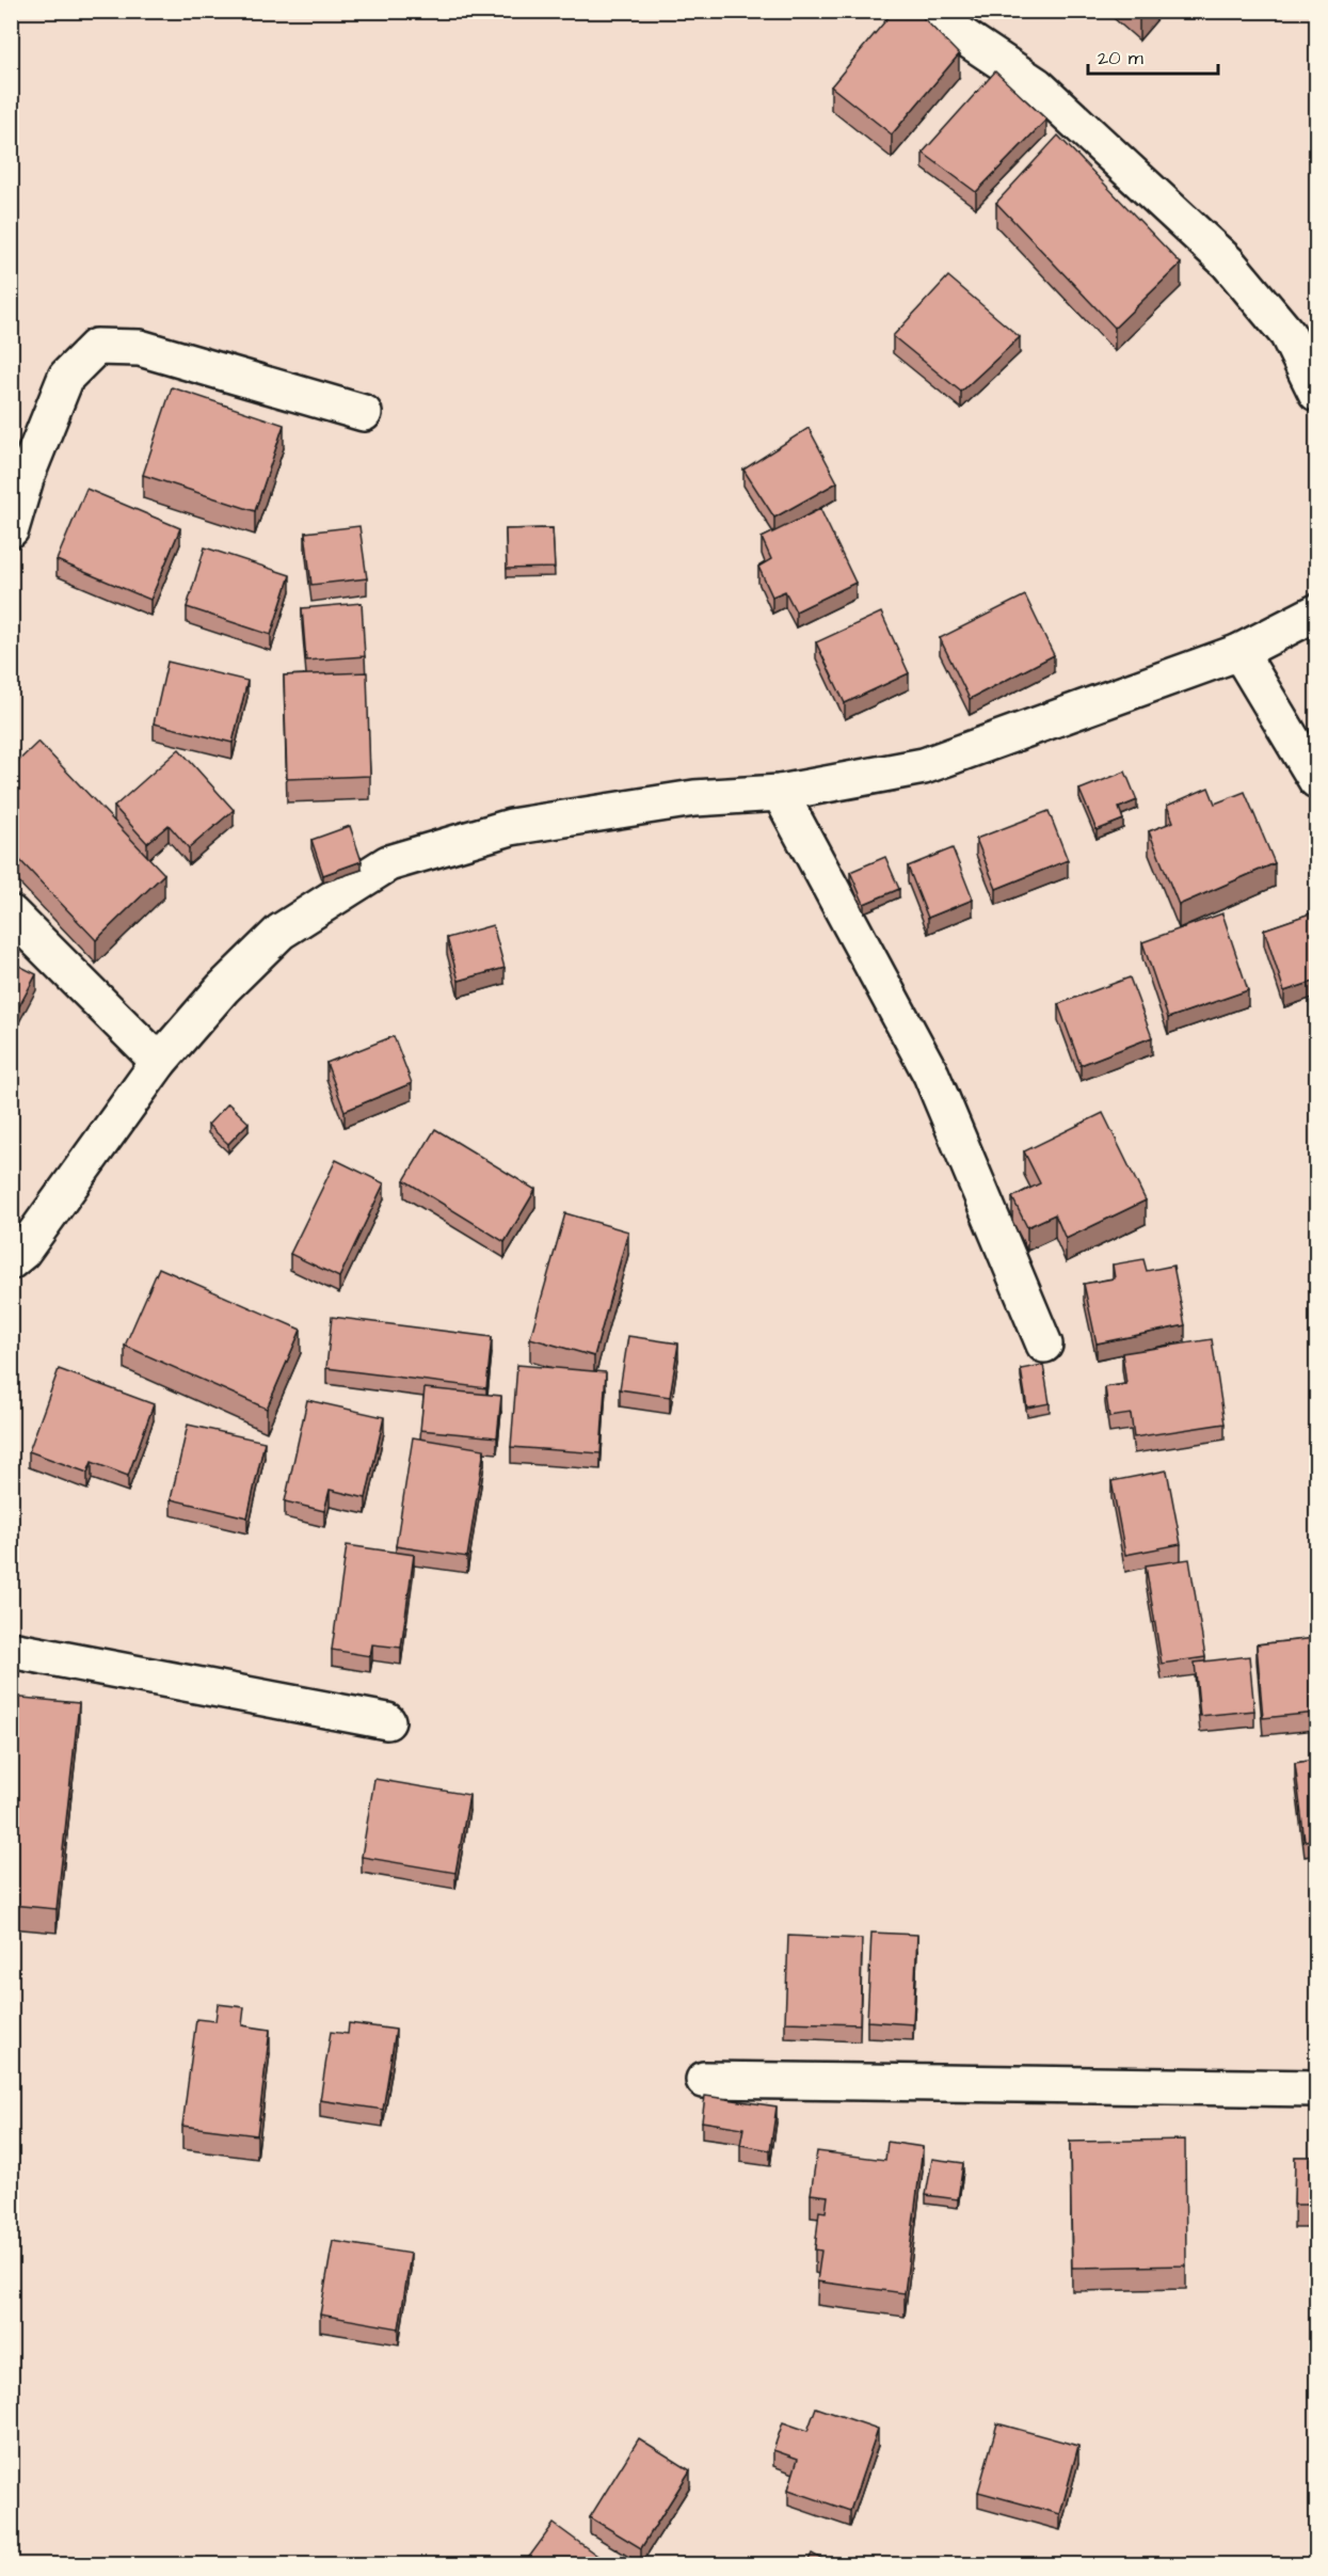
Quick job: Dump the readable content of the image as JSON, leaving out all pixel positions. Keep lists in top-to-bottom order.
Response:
{
  "scale_bar": "20 m"
}
